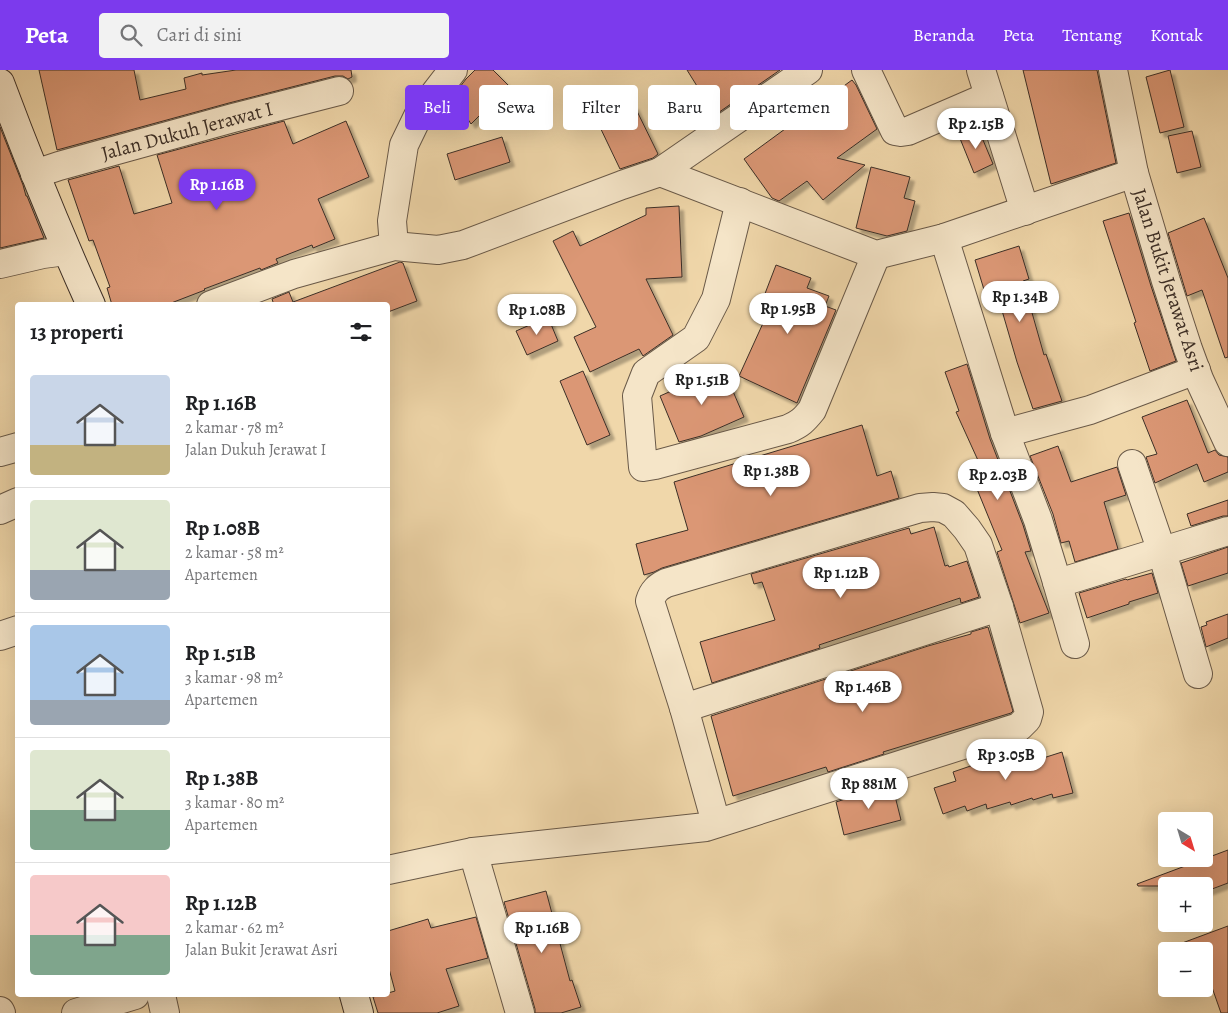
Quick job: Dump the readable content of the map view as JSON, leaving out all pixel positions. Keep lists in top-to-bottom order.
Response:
{
  "streets": {
    "street": ["Jalan Dukuh Jerawat I", "Jalan Bukit Jerawat Asri"]
  },
  "north": "bottom right",
  "page": {
    "header": "Peta",
    "search": "Cari di sini",
    "nav": [
      "Beranda",
      "Peta",
      "Tentang",
      "Kontak"
    ],
    "chip": [
      "Beli",
      "Sewa",
      "Filter",
      "Baru",
      "Apartemen"
    ],
    "price": [
      "Rp 2.15B",
      "Rp 1.16B",
      "Rp 1.34B",
      "Rp 1.95B",
      "Rp 1.08B",
      "Rp 1.51B",
      "Rp 1.38B",
      "Rp 2.03B",
      "Rp 1.12B",
      "Rp 1.46B",
      "Rp 3.05B",
      "Rp 881M",
      "Rp 1.16B"
    ],
    "heading": "13 properti",
    "list": [
      {
        "name": "Rp 1.16B",
        "note": "2 kamar · 78 m² · Jalan Dukuh Jerawat I"
      },
      {
        "name": "Rp 1.08B",
        "note": "2 kamar · 58 m² · Apartemen"
      },
      {
        "name": "Rp 1.51B",
        "note": "3 kamar · 98 m² · Apartemen"
      },
      {
        "name": "Rp 1.38B",
        "note": "3 kamar · 80 m² · Apartemen"
      },
      {
        "name": "Rp 1.12B",
        "note": "2 kamar · 62 m² · Jalan Bukit Jerawat Asri"
      }
    ],
    "map_buttons": ["+", "−"]
  }
}
